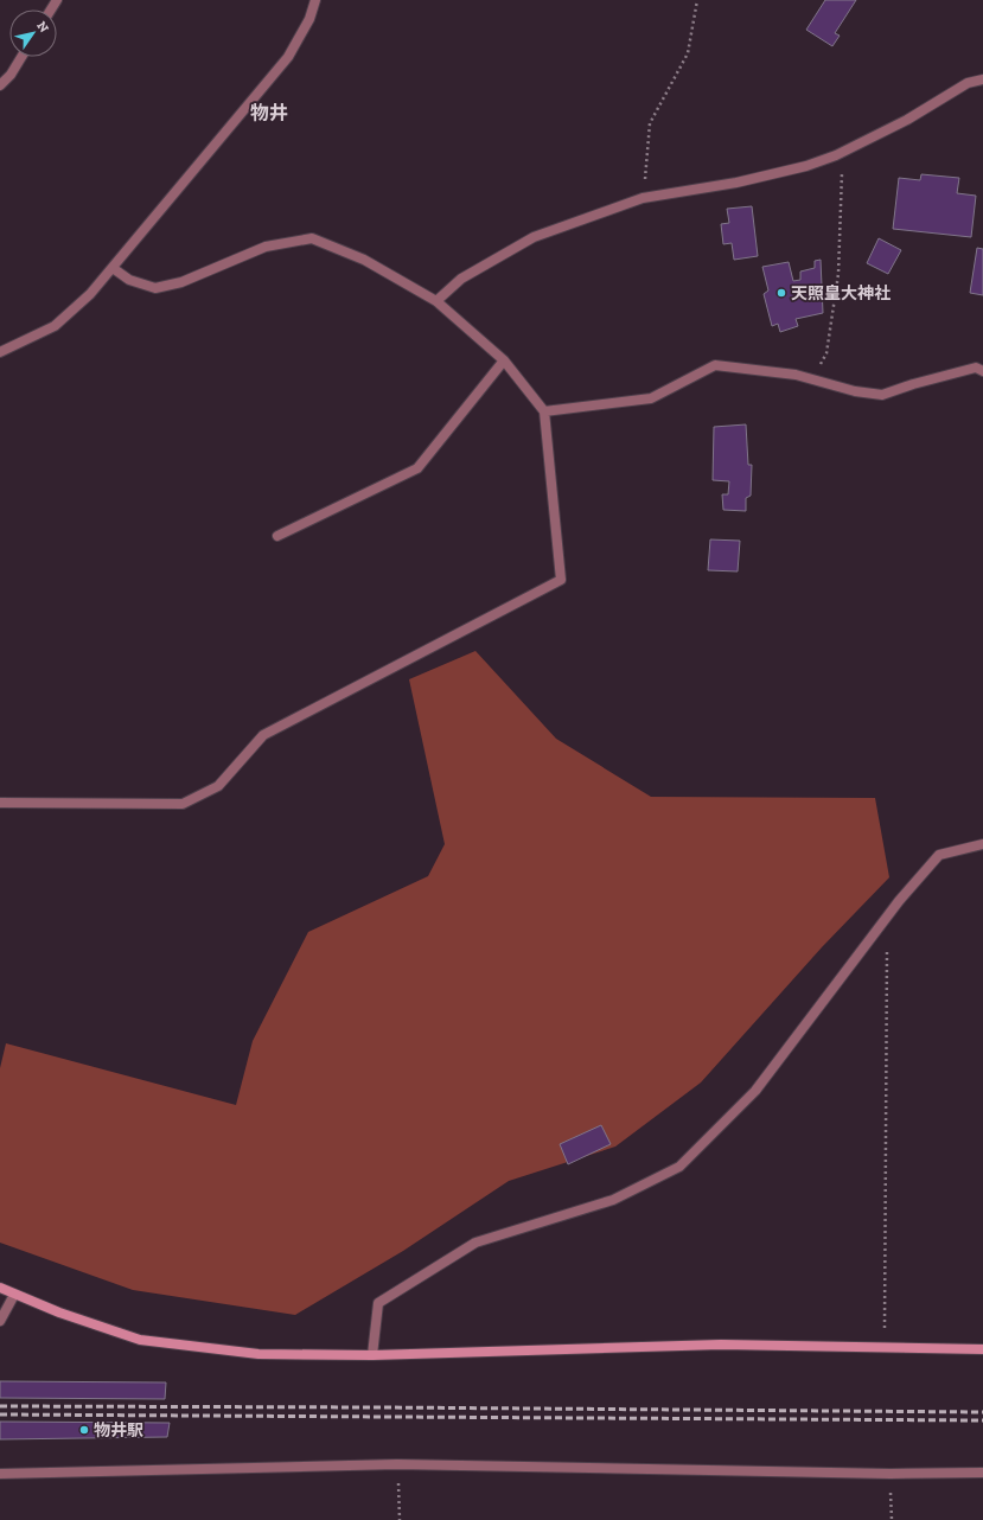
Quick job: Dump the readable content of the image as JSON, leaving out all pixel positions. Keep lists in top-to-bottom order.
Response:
{
  "districts": ["物井"],
  "places": ["天照皇大神社", "物井駅"],
  "north": "top right"
}
